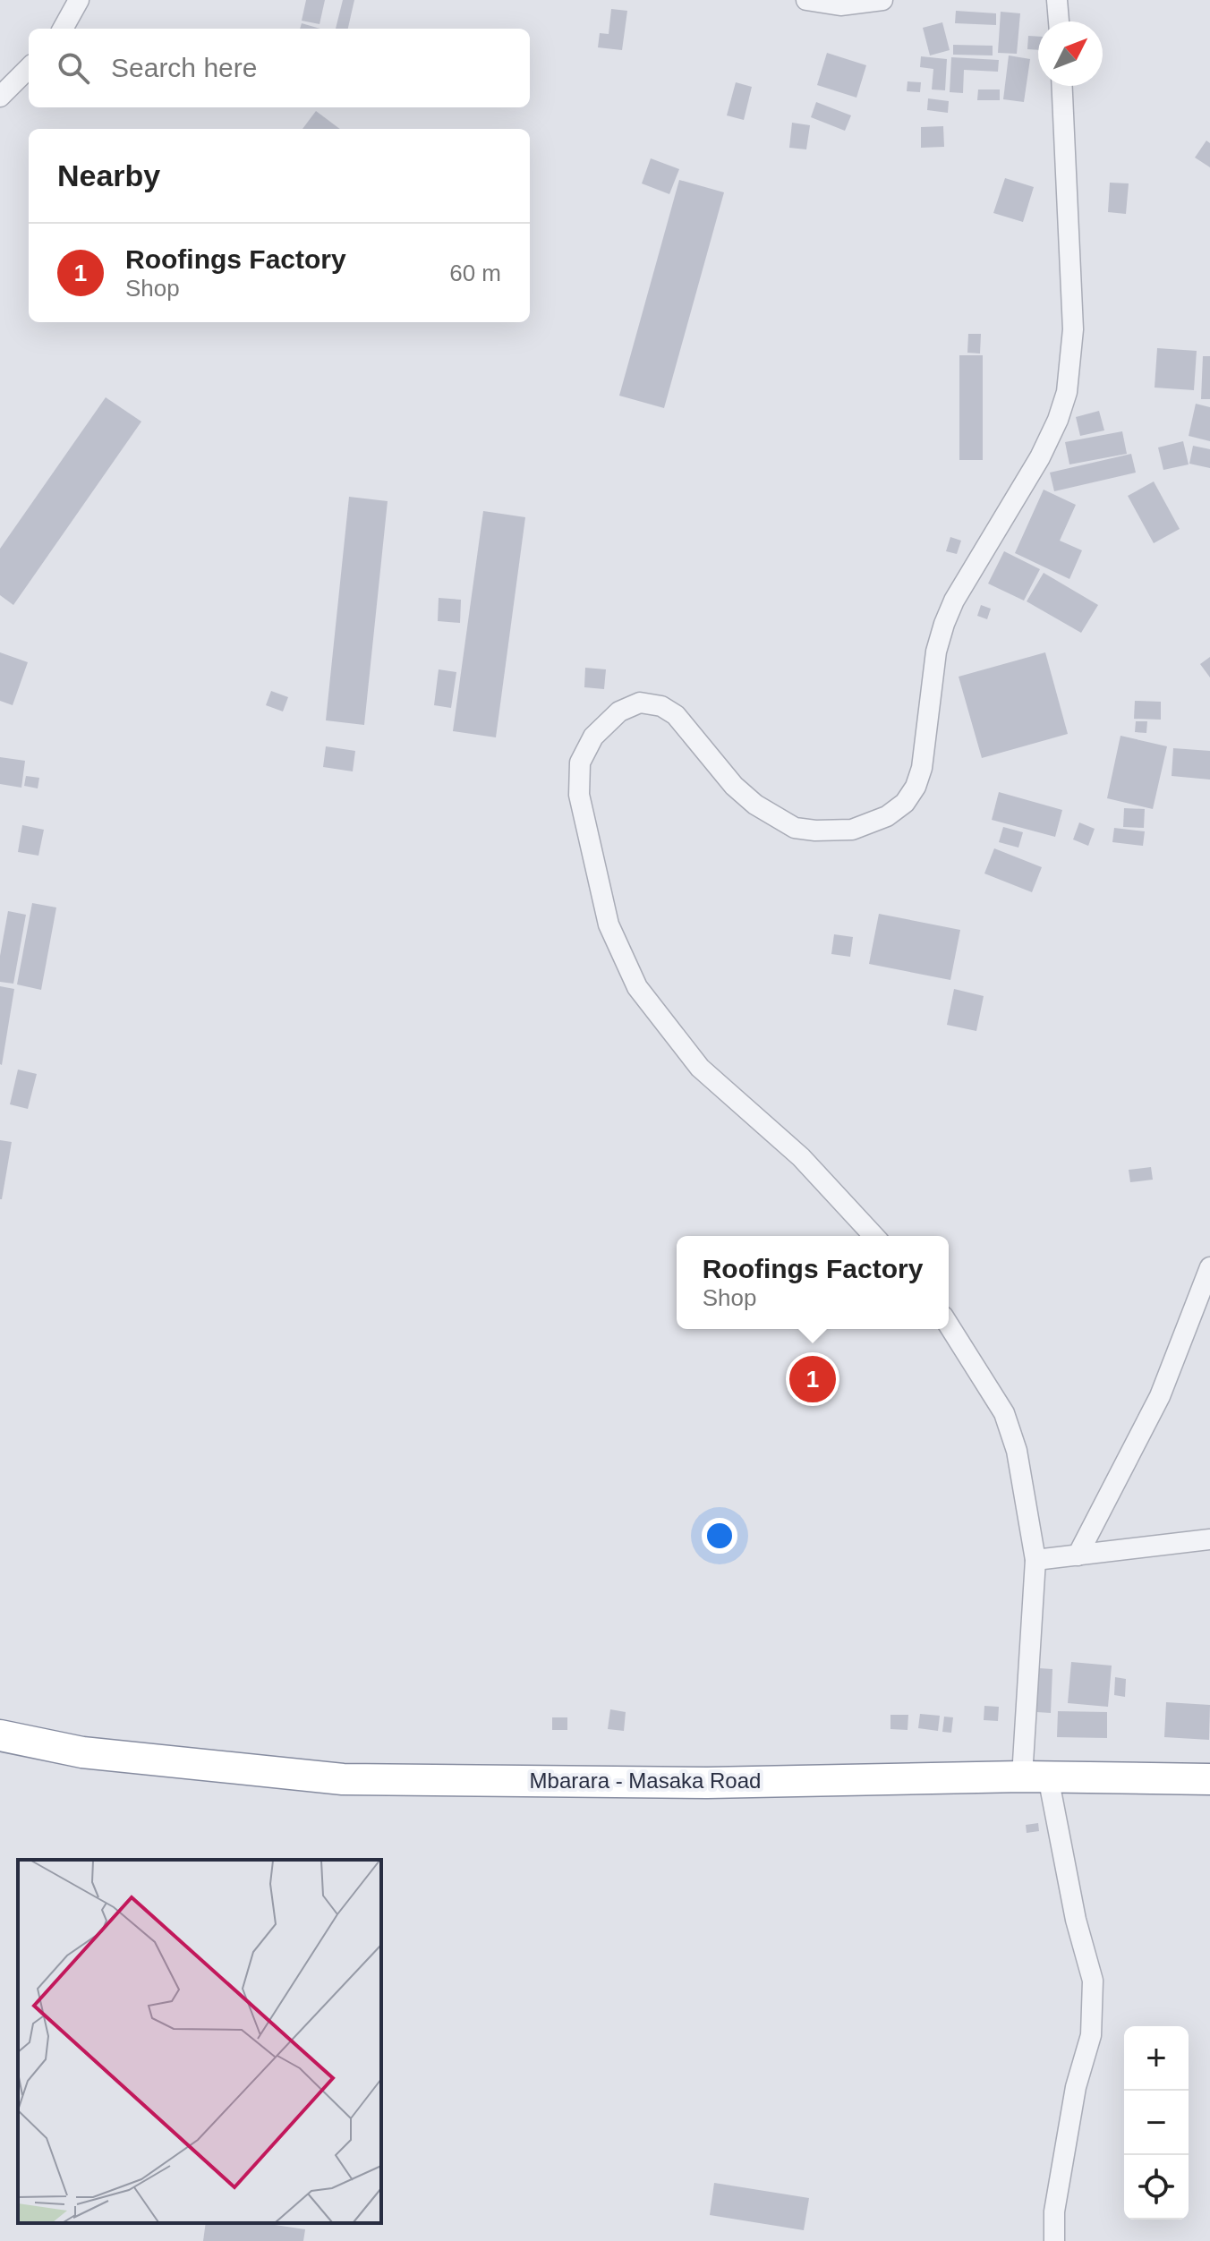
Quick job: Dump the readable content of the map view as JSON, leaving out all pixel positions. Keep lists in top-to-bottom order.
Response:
{
  "streets": {
    "highway": ["Mbarara - Masaka Road"]
  },
  "north": "top right",
  "page": {
    "search": "Search here",
    "heading": "Nearby",
    "list": [
      {
        "mark": "1",
        "name": "Roofings Factory",
        "note": "Shop",
        "value": "60 m"
      }
    ],
    "popup": ["Roofings Factory", "Shop"],
    "pins": "1",
    "map_buttons": ["+", "−"]
  }
}
